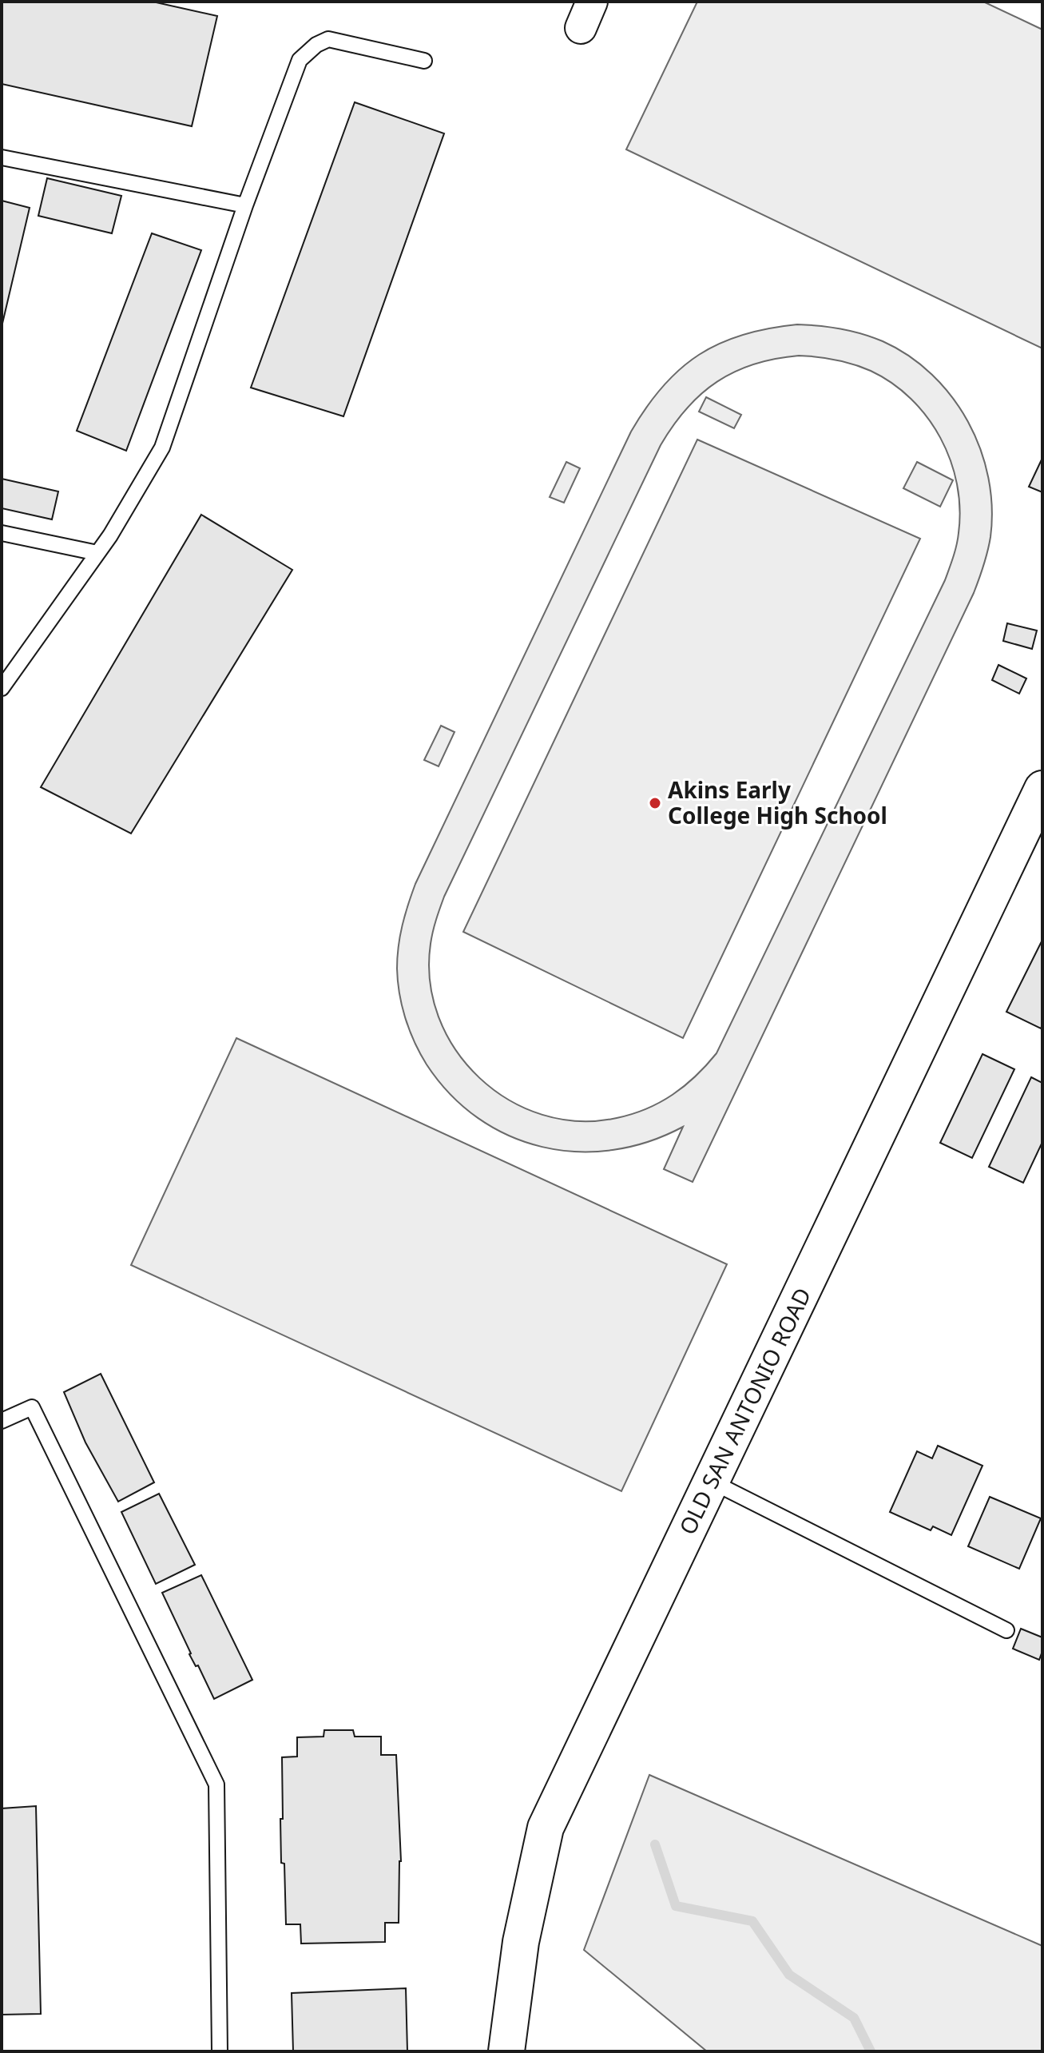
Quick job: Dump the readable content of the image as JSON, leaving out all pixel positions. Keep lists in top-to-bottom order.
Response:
{
  "streets": {
    "street": ["OLD SAN ANTONIO ROAD"]
  },
  "places": ["Akins Early College High School"]
}
